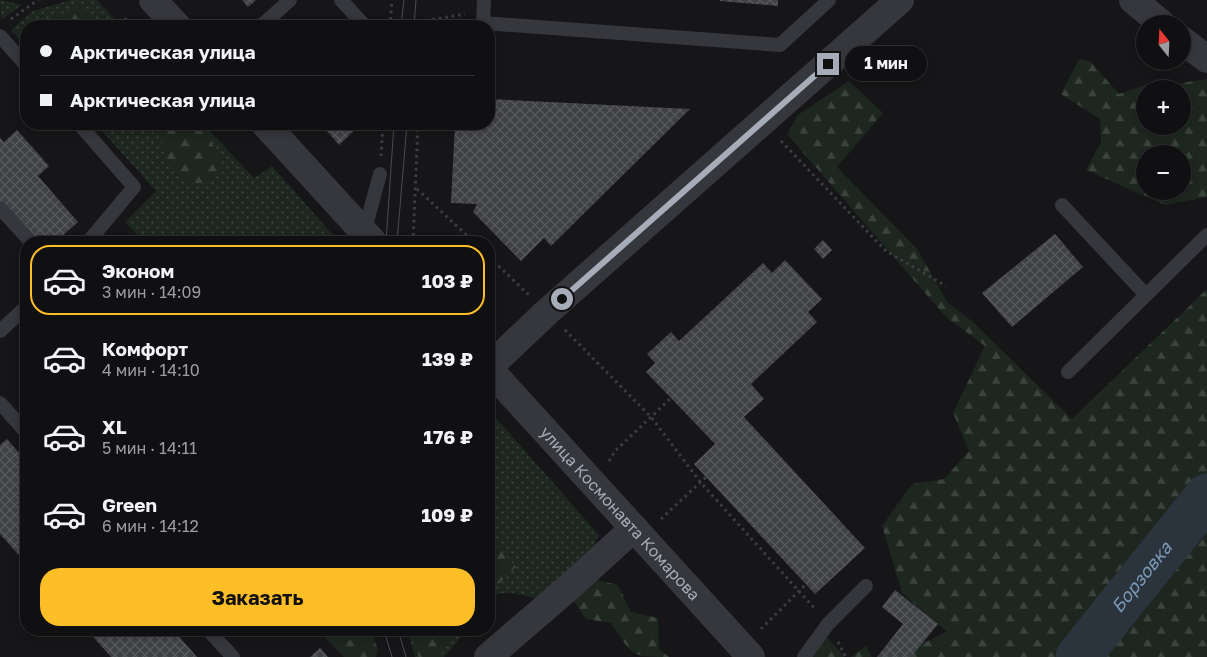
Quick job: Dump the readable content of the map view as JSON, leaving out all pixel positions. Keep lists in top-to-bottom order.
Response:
{
  "streets": {
    "street": ["улица Космонавта Комарова"]
  },
  "water": ["Борзовка"],
  "north": "top",
  "page": {
    "map_buttons": ["+", "−"],
    "banner": ["Арктическая улица", "Арктическая улица"],
    "bubble": "1 мин",
    "list": [
      {
        "name": "Эконом",
        "note": "3 мин · 14:09",
        "value": "103 ₽"
      },
      {
        "name": "Комфорт",
        "note": "4 мин · 14:10",
        "value": "139 ₽"
      },
      {
        "name": "XL",
        "note": "5 мин · 14:11",
        "value": "176 ₽"
      },
      {
        "name": "Green",
        "note": "6 мин · 14:12",
        "value": "109 ₽"
      }
    ],
    "buttons": "Заказать"
  }
}
